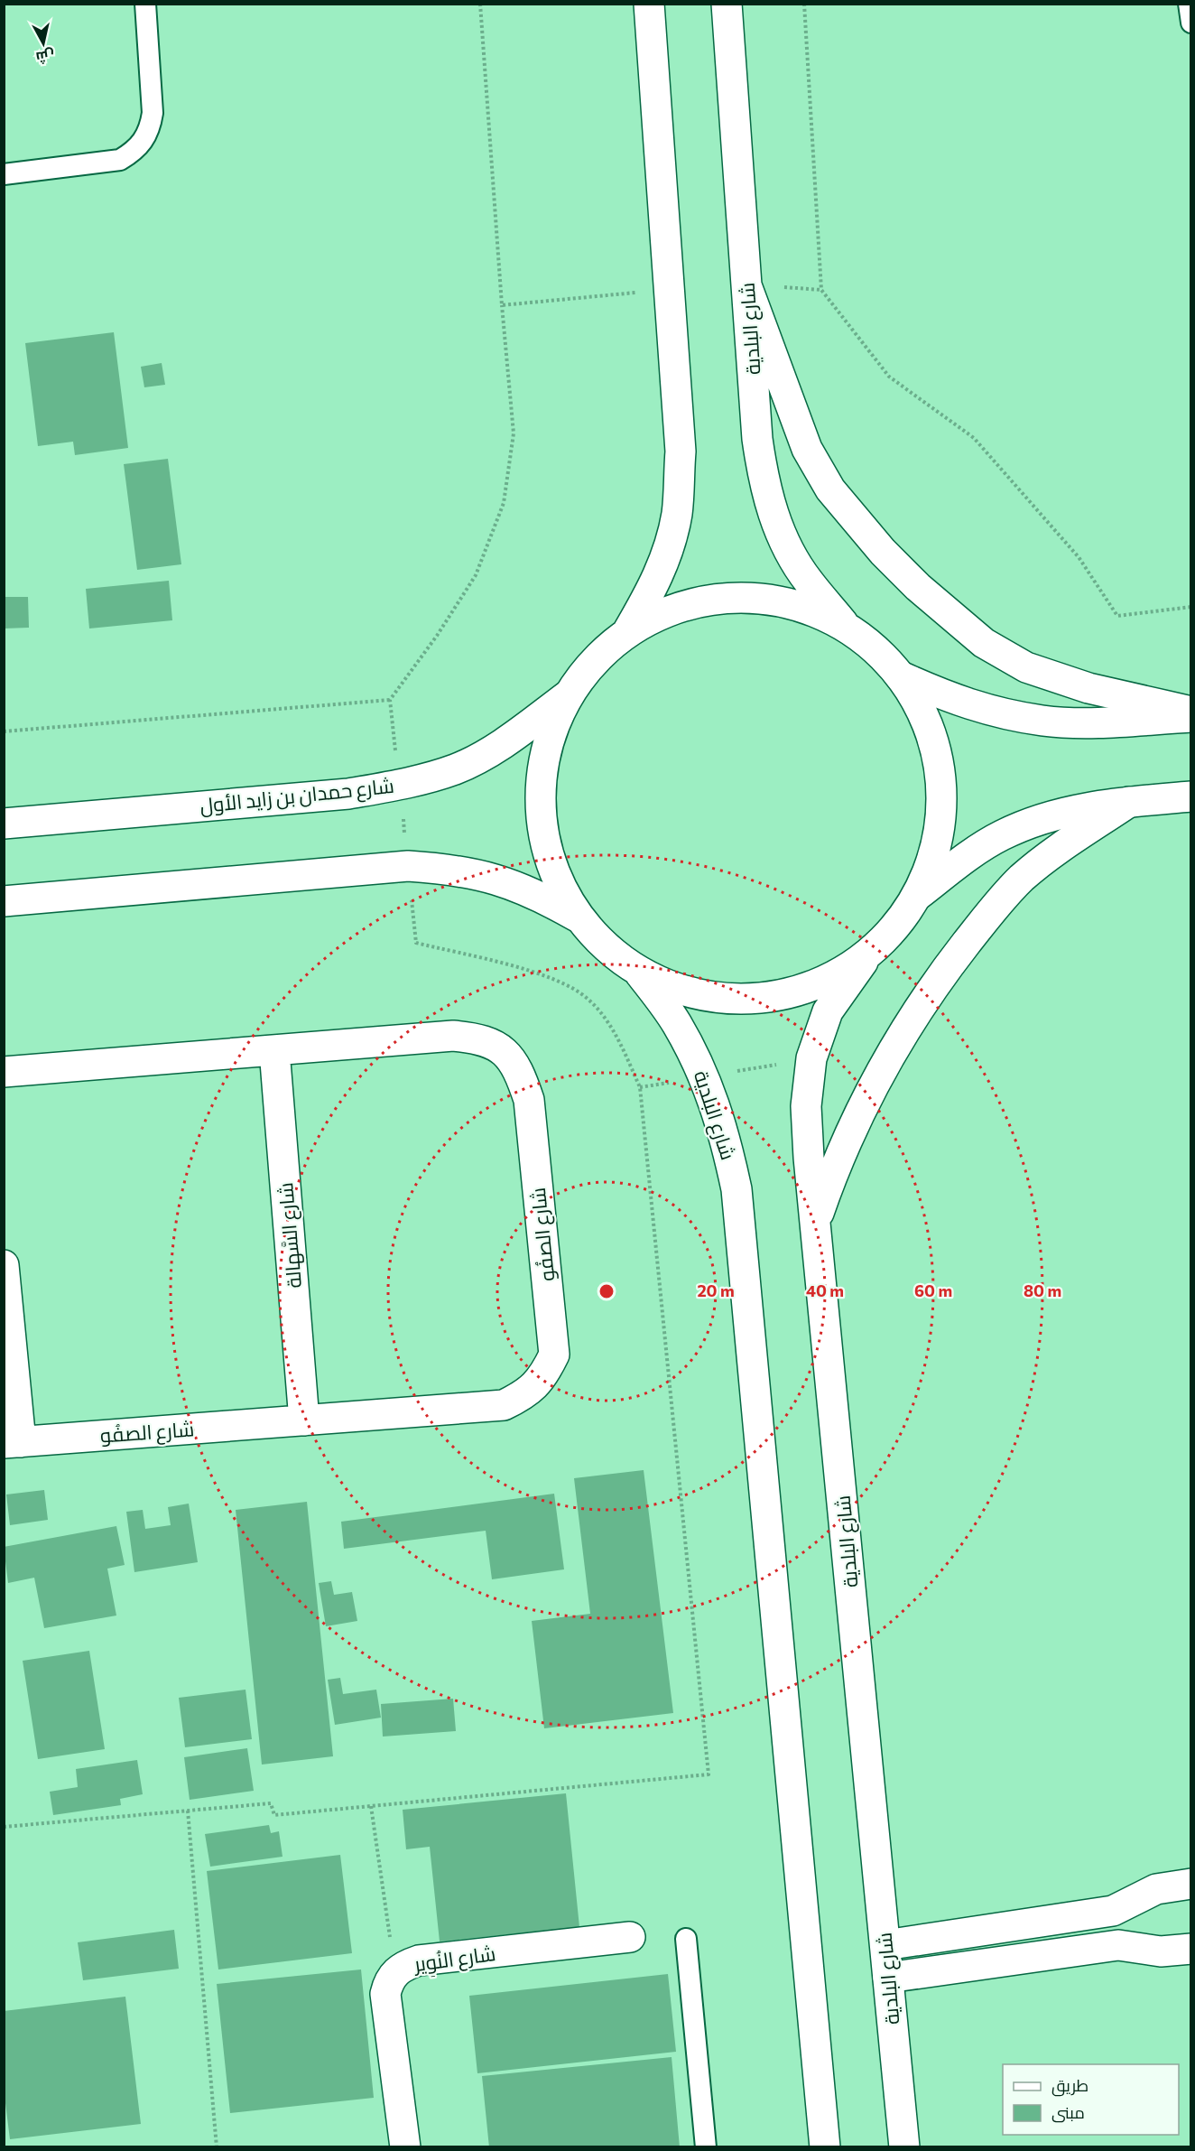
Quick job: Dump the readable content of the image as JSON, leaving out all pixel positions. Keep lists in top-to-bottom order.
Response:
{
  "streets": {
    "main road": [
      "شارع البلدية",
      "شارع حمدان بن زايد الأول",
      "شارع الصفُو",
      "شارع السَّهالة",
      "شارع النُوِير"
    ]
  },
  "crossings": [
    ["شارع الصفُو", "شارع السَّهالة"]
  ],
  "legend": ["طريق", "مبنى"],
  "north": "bottom",
  "rings": [
    "20 m",
    "40 m",
    "60 m",
    "80 m"
  ]
}
